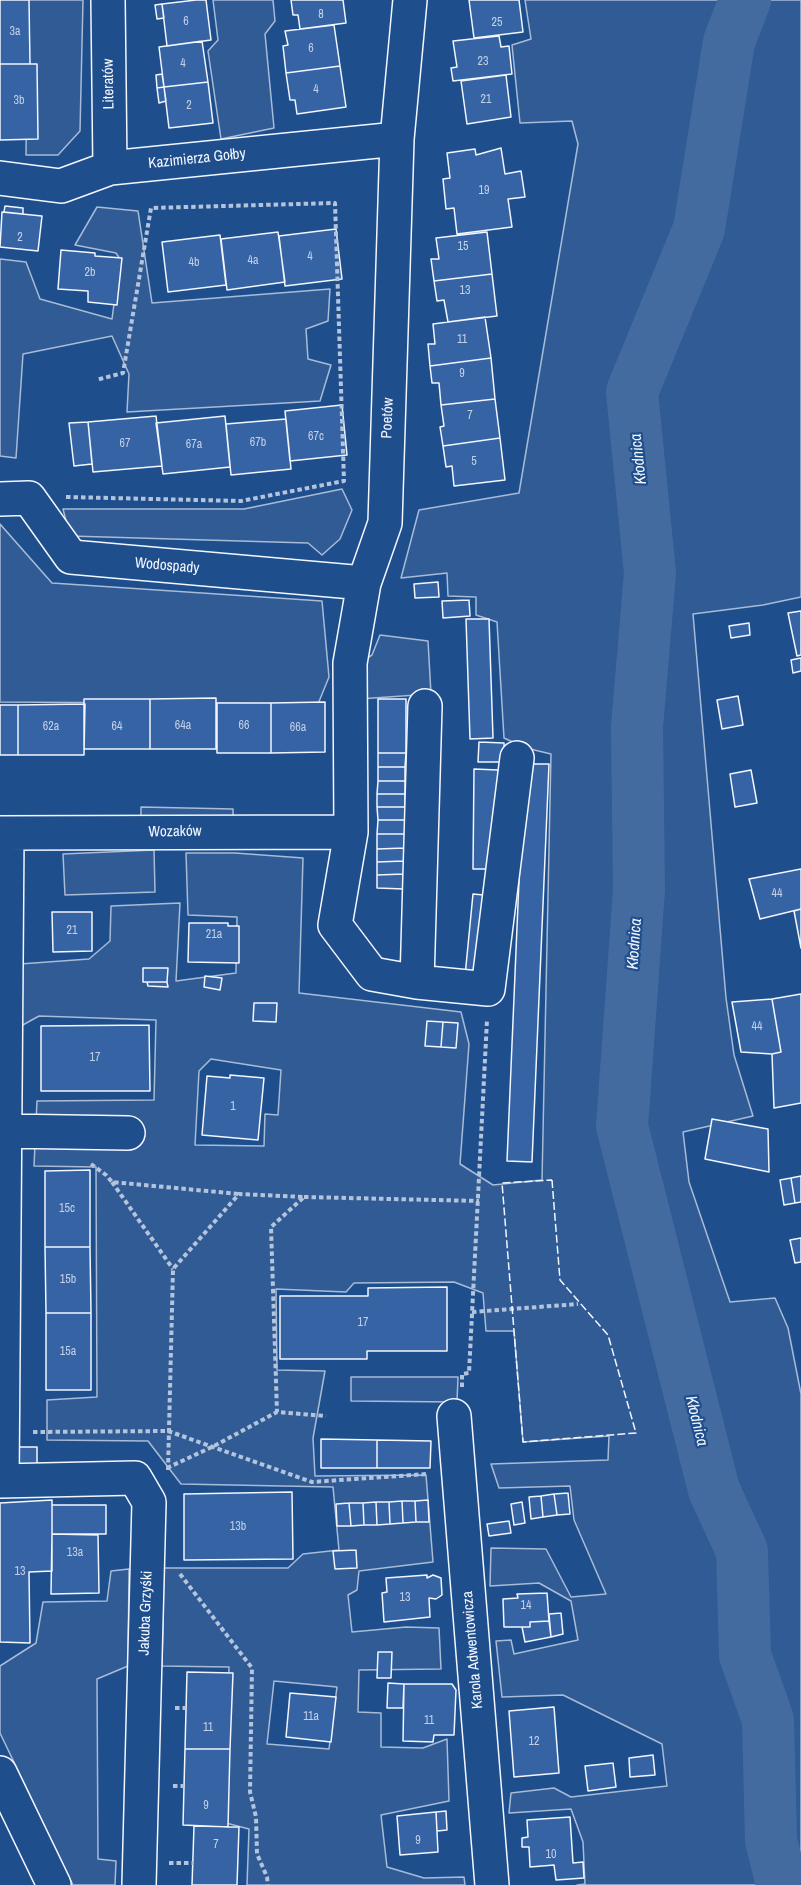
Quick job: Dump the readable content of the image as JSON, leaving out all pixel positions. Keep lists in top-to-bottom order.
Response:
{
  "streets": {
    "street": [
      "Literatów",
      "Kazimierza Gołby",
      "Poetów",
      "Wodospady",
      "Wozaków",
      "Jakuba Grzyśki",
      "Karola Adwentowicza"
    ]
  },
  "crossings": [
    ["Literatów", "Kazimierza Gołby"],
    ["Kazimierza Gołby", "Poetów"],
    ["Poetów", "Wodospady"],
    ["Poetów", "Wozaków"]
  ],
  "water": ["Kłodnica"],
  "house_numbers": [
    "8",
    "6",
    "25",
    "3a",
    "6",
    "23",
    "4",
    "4",
    "21",
    "3b",
    "2",
    "19",
    "2",
    "15",
    "4",
    "4a",
    "4b",
    "2b",
    "13",
    "11",
    "9",
    "7",
    "67c",
    "67b",
    "67",
    "67a",
    "5",
    "64a",
    "66",
    "62a",
    "64",
    "66a",
    "44",
    "21",
    "21a",
    "44",
    "17",
    "1",
    "15c",
    "15b",
    "17",
    "15a",
    "13b",
    "13a",
    "13",
    "13",
    "14",
    "11a",
    "11",
    "11",
    "12",
    "9",
    "9",
    "7",
    "10"
  ]
}
